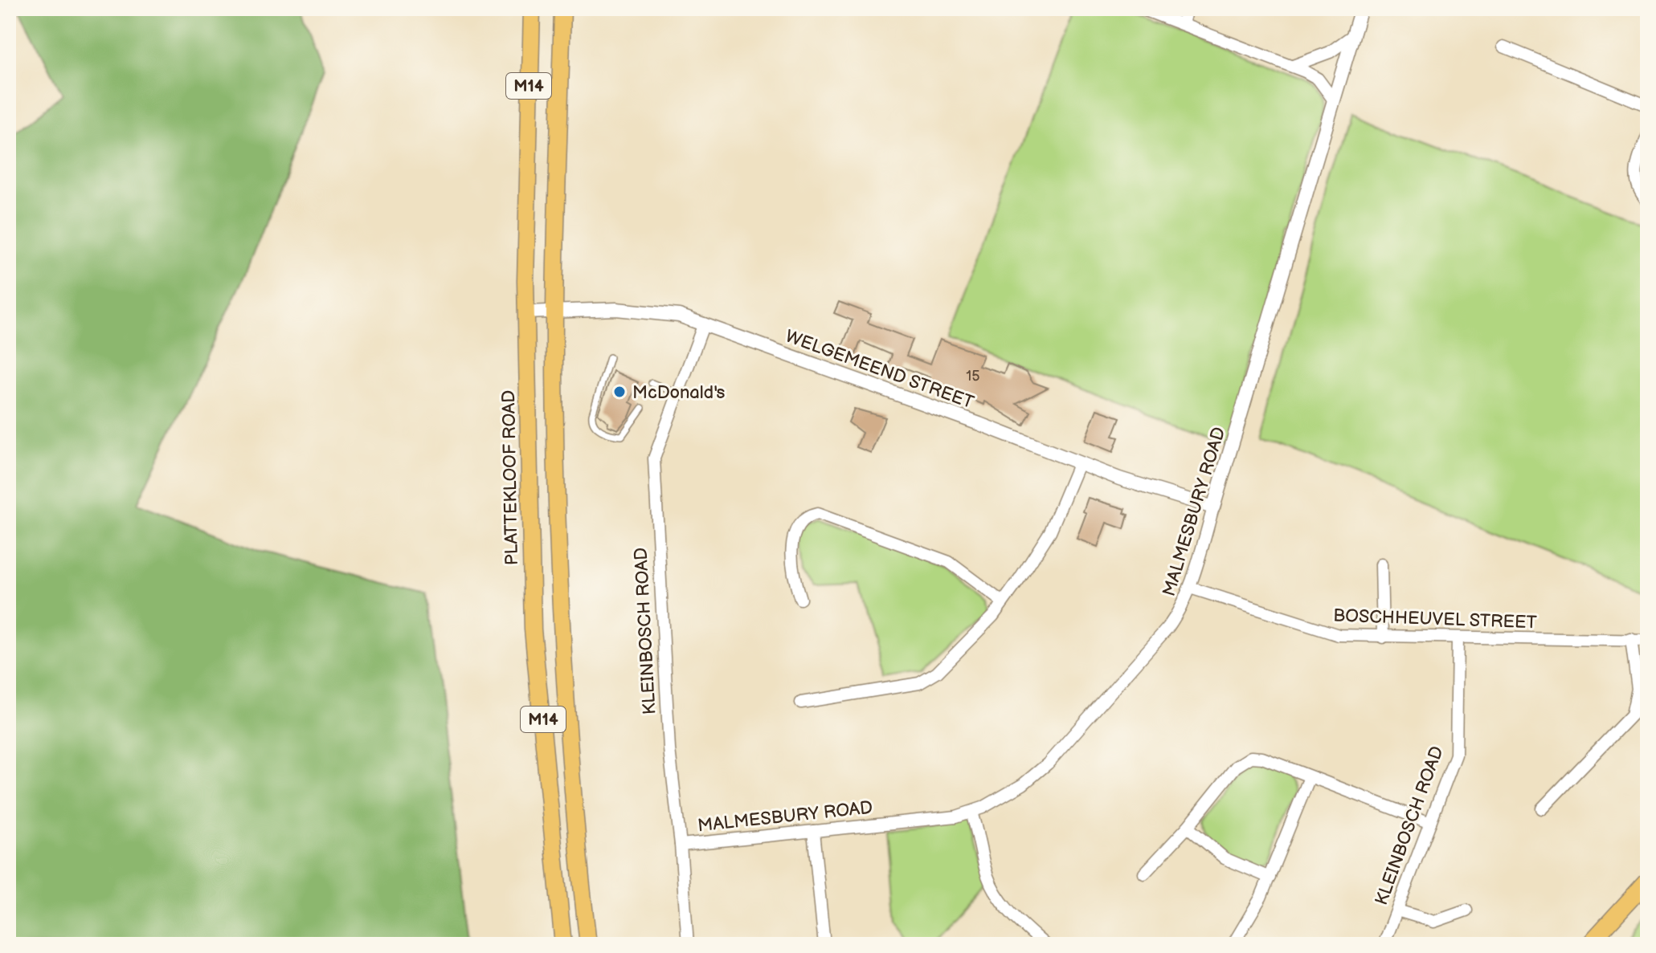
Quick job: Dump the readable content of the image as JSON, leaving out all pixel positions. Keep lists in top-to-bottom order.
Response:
{
  "streets": {
    "main road": ["M14", "PLATTEKLOOF ROAD"],
    "street": [
      "WELGEMEEND STREET",
      "MALMESBURY ROAD",
      "BOSCHHEUVEL STREET",
      "KLEINBOSCH ROAD"
    ]
  },
  "crossings": [
    ["M14", "WELGEMEEND STREET"],
    ["WELGEMEEND STREET", "PLATTEKLOOF ROAD"],
    ["WELGEMEEND STREET", "MALMESBURY ROAD"],
    ["WELGEMEEND STREET", "KLEINBOSCH ROAD"],
    ["MALMESBURY ROAD", "BOSCHHEUVEL STREET"],
    ["MALMESBURY ROAD", "KLEINBOSCH ROAD"],
    ["BOSCHHEUVEL STREET", "KLEINBOSCH ROAD"]
  ],
  "places": ["McDonald's"],
  "house_numbers": ["15"]
}
